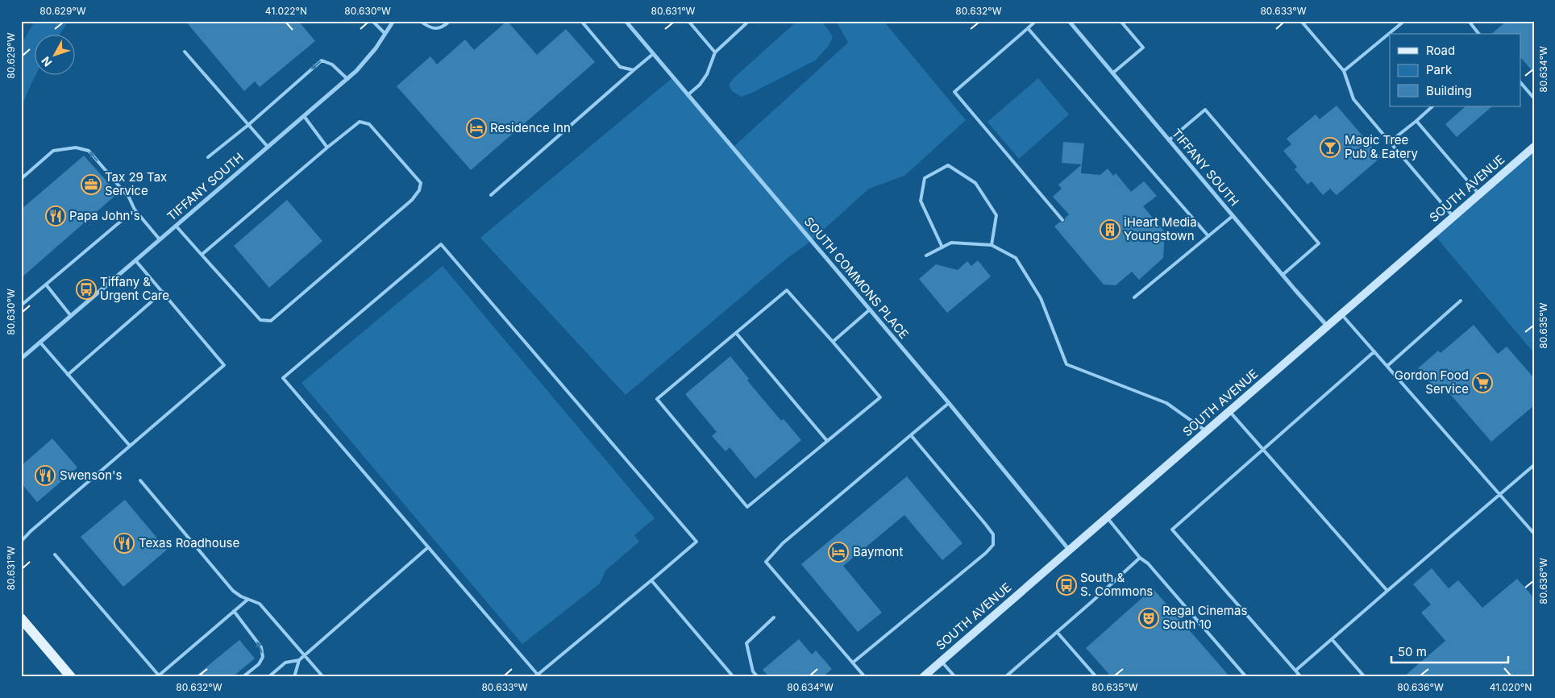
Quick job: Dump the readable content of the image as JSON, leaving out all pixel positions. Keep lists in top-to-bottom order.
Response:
{
  "streets": {
    "main road": ["SOUTH AVENUE"],
    "street": ["TIFFANY SOUTH", "SOUTH COMMONS PLACE"]
  },
  "crossings": [
    ["TIFFANY SOUTH", "SOUTH AVENUE"],
    ["SOUTH AVENUE", "SOUTH COMMONS PLACE"]
  ],
  "places": {
    "hotel": ["Residence Inn", "Baymont"],
    "bar": ["Magic Tree Pub & Eatery"],
    "office": ["Tax 29 Tax Service"],
    "restaurant": ["Papa John's", "Swenson's", "Texas Roadhouse"],
    "building": ["iHeart Media Youngstown"],
    "bus stop": ["Tiffany & Urgent Care", "South & S. Commons"],
    "supermarket": ["Gordon Food Service"],
    "theatre": ["Regal Cinemas South 10"]
  },
  "legend": ["Road", "Park", "Building"],
  "scale_bar": "50 m",
  "north": "bottom left",
  "coordinates": [
    "80.629°W",
    "41.022°N",
    "80.630°W",
    "80.631°W",
    "80.632°W",
    "80.633°W",
    "80.634°W",
    "80.635°W",
    "80.636°W",
    "41.020°N"
  ]
}
